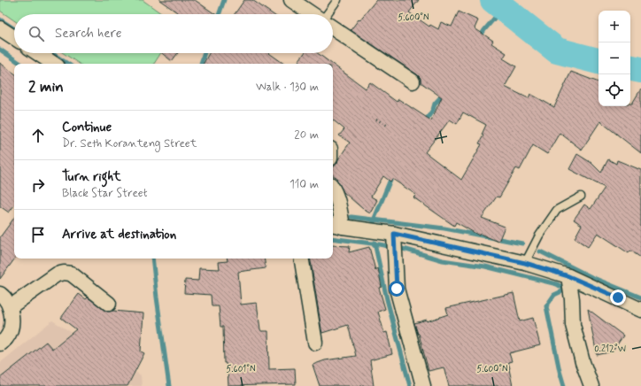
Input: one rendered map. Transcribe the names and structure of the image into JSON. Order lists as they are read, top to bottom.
{
  "page": {
    "map_buttons": ["+", "−"],
    "search": "Search here",
    "heading": ["2 min", "Walk · 130 m"],
    "list": [
      ["Continue", "Dr. Seth Koranteng Street", "20 m"],
      ["Turn right", "Black Star Street", "110 m"],
      "Arrive at destination"
    ]
  },
  "coordinates": ["5.600°N", "0.212°W", "5.601°N"]
}
